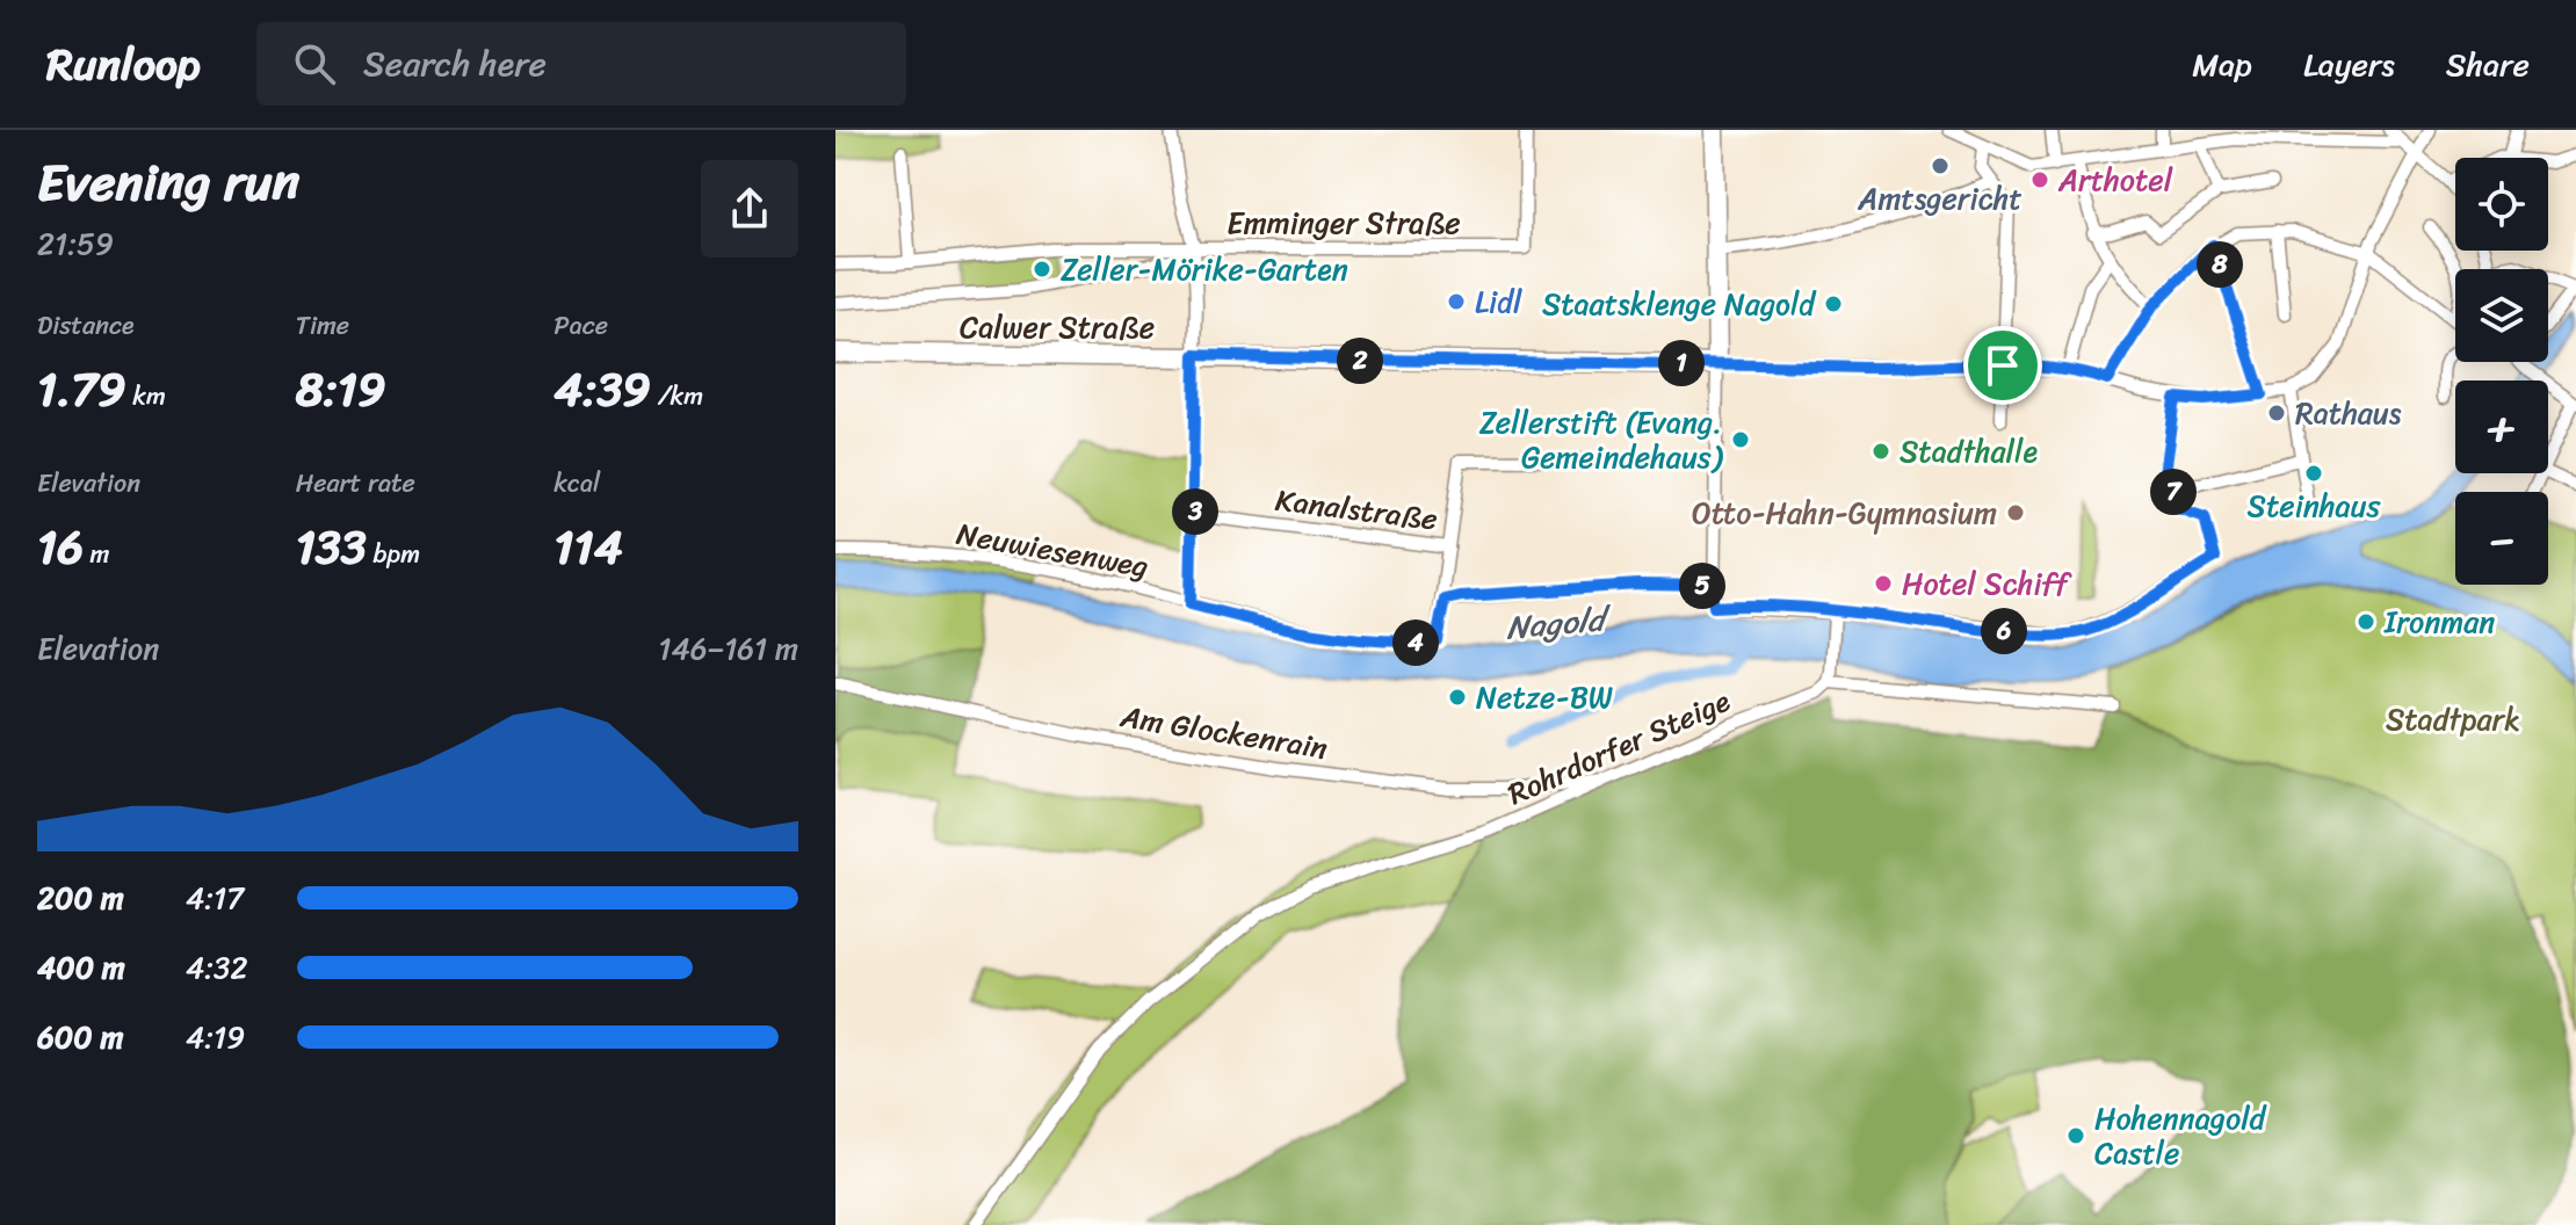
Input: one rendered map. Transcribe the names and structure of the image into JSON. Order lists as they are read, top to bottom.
{
  "streets": {
    "main road": ["Calwer Straße"],
    "street": [
      "Emminger Straße",
      "Kanalstraße",
      "Neuwiesenweg",
      "Am Glockenrain",
      "Rohrdorfer Steige"
    ]
  },
  "crossings": [
    ["Kanalstraße", "Neuwiesenweg"],
    ["Am Glockenrain", "Rohrdorfer Steige"]
  ],
  "water": ["Nagold"],
  "parks": ["Stadtpark"],
  "places": [
    "Amtsgericht",
    "Arthotel",
    "Zeller-Mörike-Garten",
    "Lidl",
    "Staatsklenge Nagold",
    "Rathaus",
    "Zellerstift (Evang. Gemeindehaus)",
    "Stadthalle",
    "Steinhaus",
    "Otto-Hahn-Gymnasium",
    "Hotel Schiff",
    "Ironman",
    "Netze-BW",
    "Hohennagold Castle"
  ],
  "page": {
    "header": "Runloop",
    "search": "Search here",
    "nav": ["Map", "Layers", "Share"],
    "heading": ["Evening run", "21:59"],
    "map_buttons": ["+", "−"],
    "pins": [
      "8",
      "2",
      "1",
      "7",
      "3",
      "5",
      "6",
      "4"
    ],
    "stats": [
      ["Distance", "1.79 km"],
      ["Time", "8:19"],
      ["Pace", "4:39 /km"],
      ["Elevation", "16 m"],
      ["Heart rate", "133 bpm"],
      ["kcal", "114"]
    ],
    "chart": ["Elevation", "146–161 m"],
    "list": [
      {
        "name": "200 m",
        "note": "4:17"
      },
      {
        "name": "400 m",
        "note": "4:32"
      },
      {
        "name": "600 m",
        "note": "4:19"
      }
    ]
  }
}
